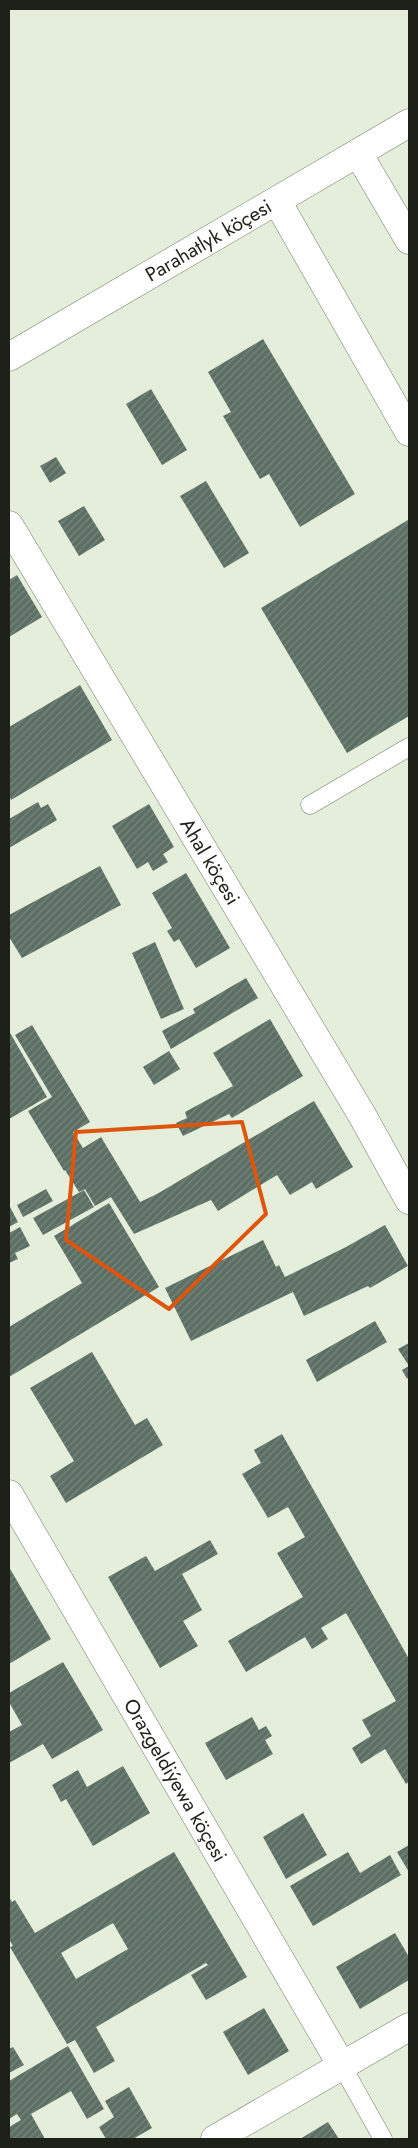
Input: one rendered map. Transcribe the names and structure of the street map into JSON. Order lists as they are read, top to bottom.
{
  "streets": {
    "street": ["Parahatlyk köçesi", "Ahal köçesi", "Orazgeldiýewa köçesi"]
  }
}
